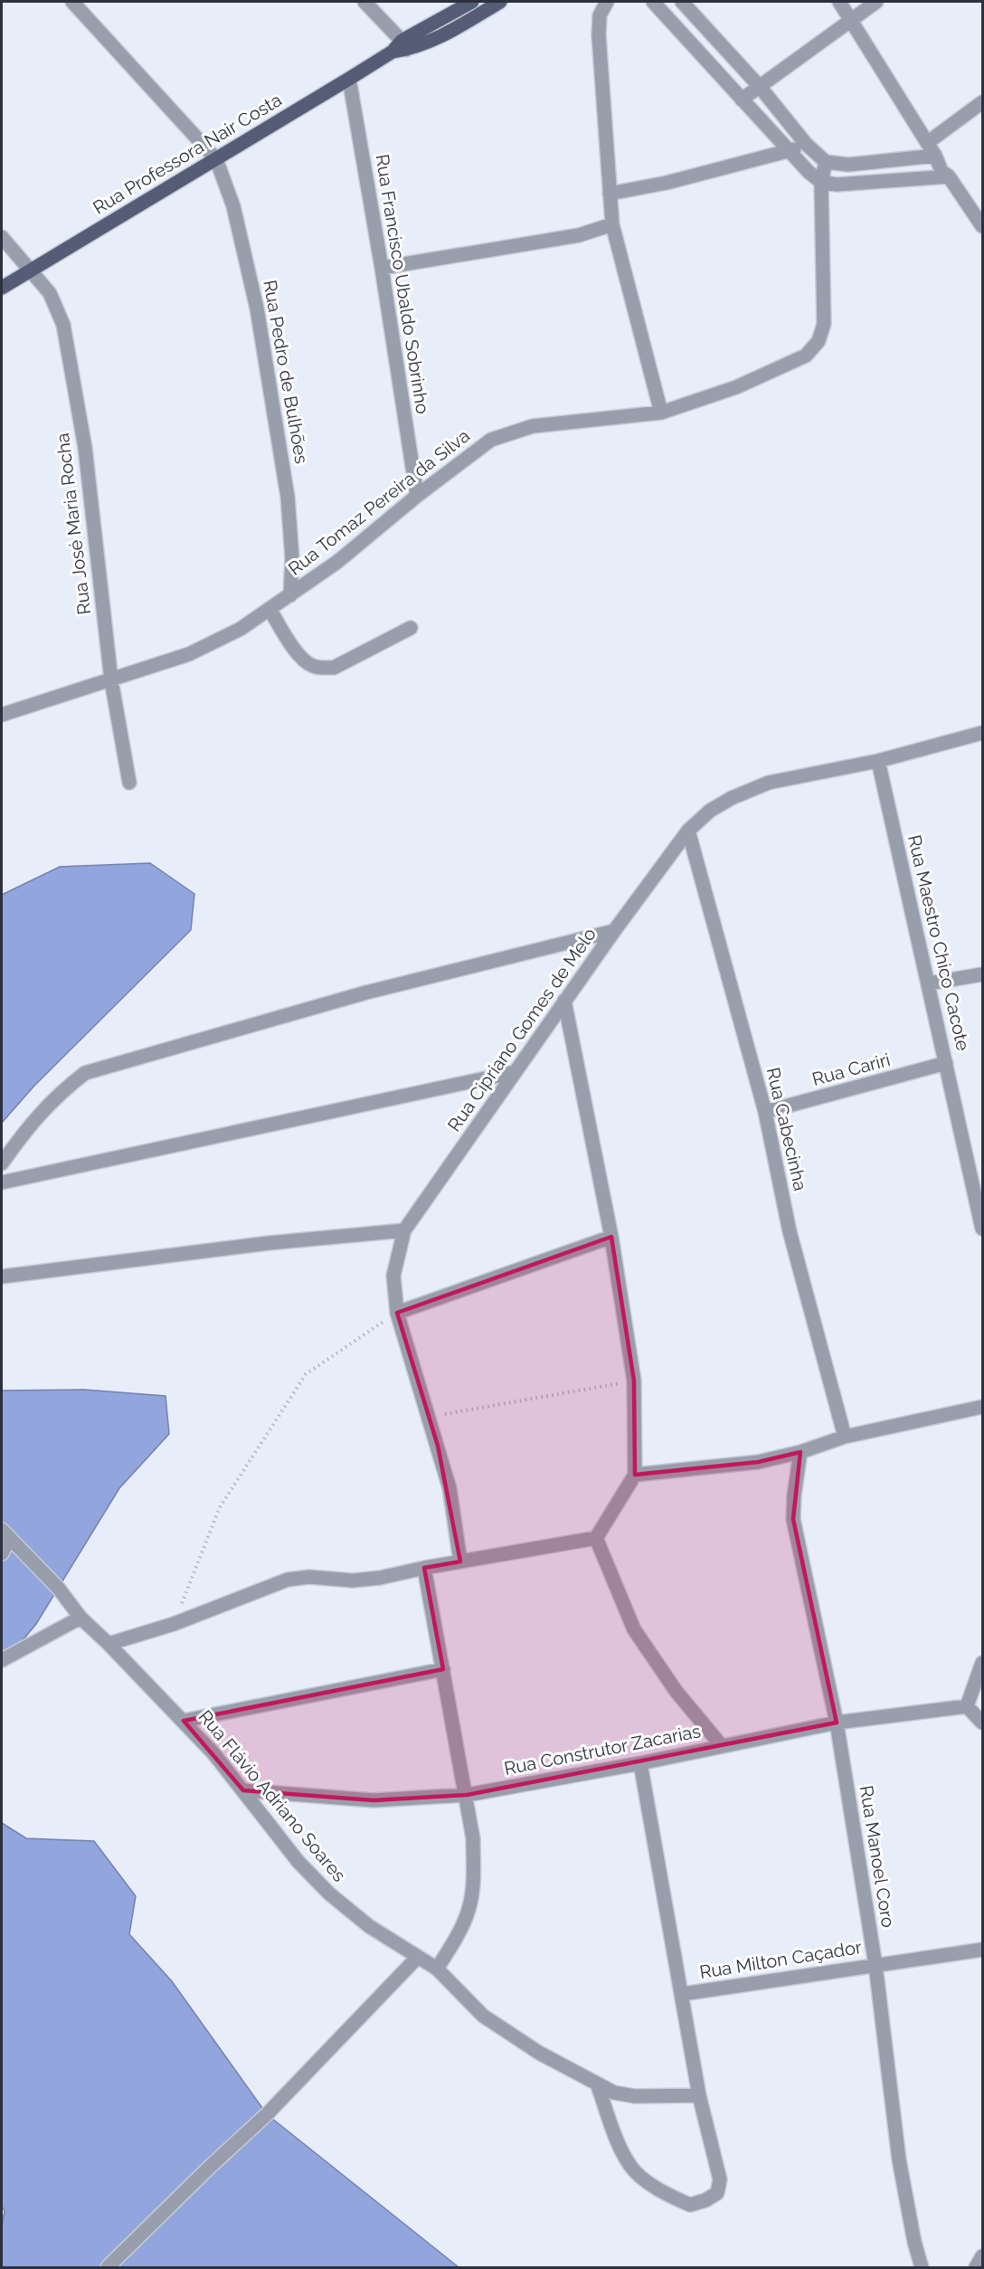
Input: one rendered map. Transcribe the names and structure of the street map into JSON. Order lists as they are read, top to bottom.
{
  "streets": {
    "main road": ["Rua Professora Nair Costa"],
    "street": [
      "Rua Francisco Ubaldo Sobrinho",
      "Rua Pedro de Bulhões",
      "Rua Tomaz Pereira da Silva",
      "Rua José Maria Rocha",
      "Rua Maestro Chico Cacote",
      "Rua Cipriano Gomes de Melo",
      "Rua Cariri",
      "Rua Cabecinha",
      "Rua Construtor Zacarias",
      "Rua Flávio Adriano Soares",
      "Rua Manoel Coro",
      "Rua Milton Caçador"
    ]
  },
  "crossings": [
    ["Rua Professora Nair Costa", "Rua Francisco Ubaldo Sobrinho"],
    ["Rua Professora Nair Costa", "Rua Pedro de Bulhões"],
    ["Rua Professora Nair Costa", "Rua José Maria Rocha"],
    ["Rua Francisco Ubaldo Sobrinho", "Rua Tomaz Pereira da Silva"],
    ["Rua Pedro de Bulhões", "Rua Tomaz Pereira da Silva"],
    ["Rua Tomaz Pereira da Silva", "Rua José Maria Rocha"],
    ["Rua Maestro Chico Cacote", "Rua Cipriano Gomes de Melo"],
    ["Rua Maestro Chico Cacote", "Rua Cariri"],
    ["Rua Cipriano Gomes de Melo", "Rua Cabecinha"],
    ["Rua Cariri", "Rua Cabecinha"],
    ["Rua Construtor Zacarias", "Rua Flávio Adriano Soares"],
    ["Rua Construtor Zacarias", "Rua Manoel Coro"],
    ["Rua Manoel Coro", "Rua Milton Caçador"]
  ]
}
